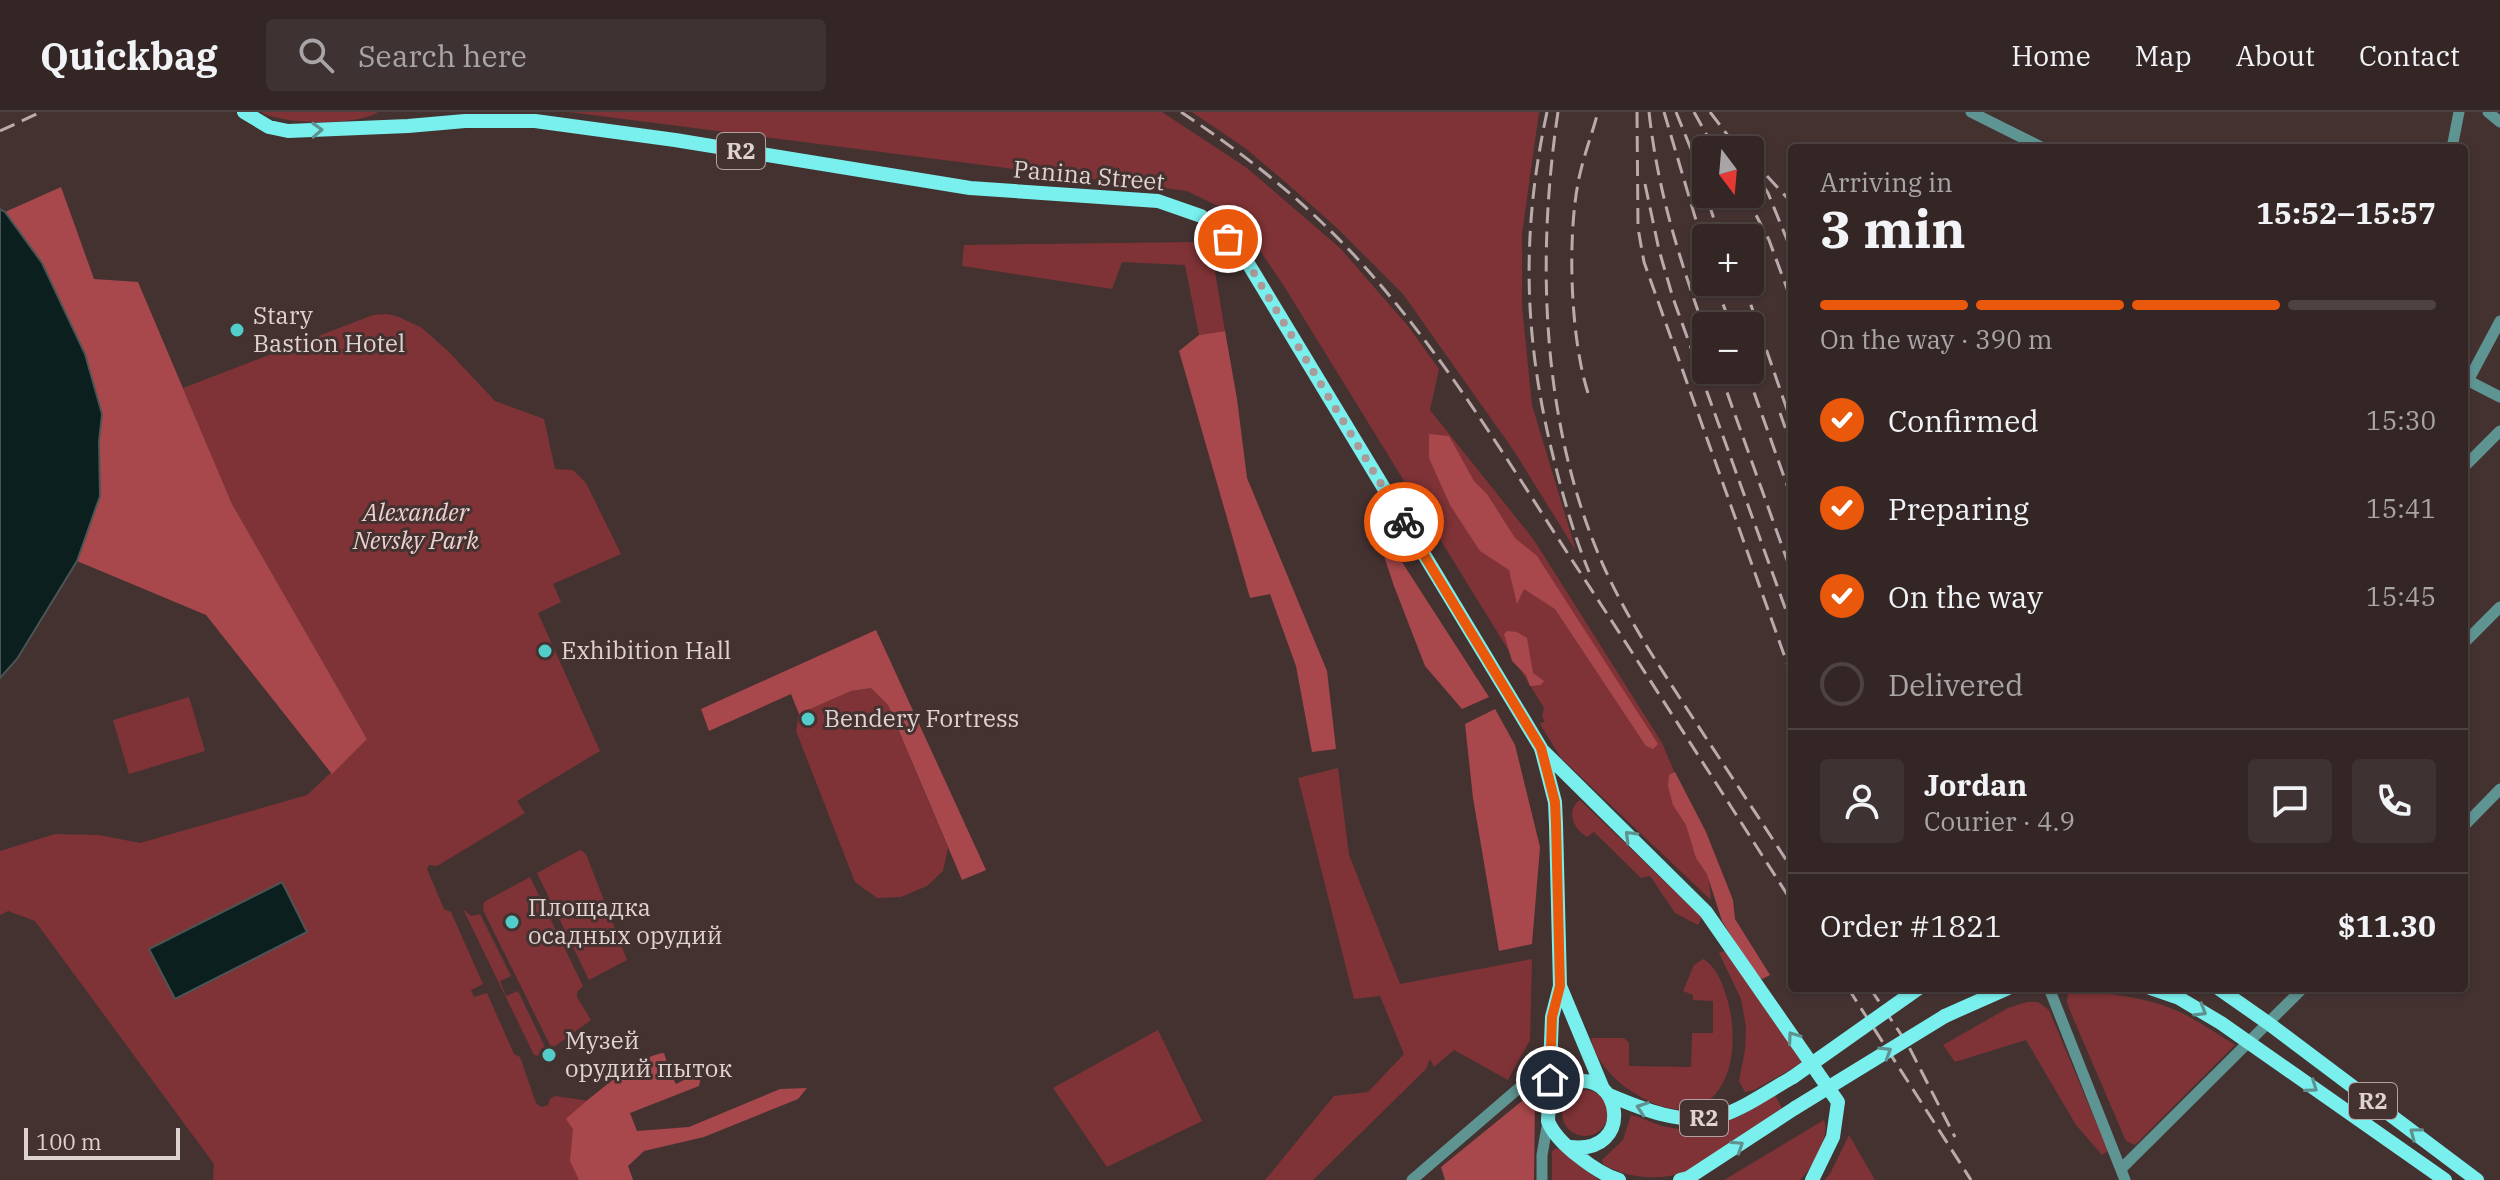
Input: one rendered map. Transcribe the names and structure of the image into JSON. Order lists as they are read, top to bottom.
{
  "streets": {
    "main road": ["R2", "Panina Street"]
  },
  "crossings": [
    ["R2", "Panina Street"]
  ],
  "parks": ["Alexander Nevsky Park"],
  "places": [
    "Stary Bastion Hotel",
    "Exhibition Hall",
    "Bendery Fortress",
    "Площадка осадных орудий",
    "Музей орудий пыток"
  ],
  "scale_bar": "100 m",
  "north": "bottom",
  "page": {
    "header": "Quickbag",
    "search": "Search here",
    "nav": [
      "Home",
      "Map",
      "About",
      "Contact"
    ],
    "map_buttons": ["+", "−"],
    "heading": ["3 min", "Arriving in", "15:52–15:57"],
    "panel": [
      "Jordan",
      "Courier · 4.9",
      "Order #1821",
      "$11.30"
    ],
    "bar": "On the way · 390 m",
    "list": [
      ["Confirmed", "15:30"],
      ["Preparing", "15:41"],
      ["On the way", "15:45"],
      "Delivered"
    ],
    "scale": "100 m"
  }
}
